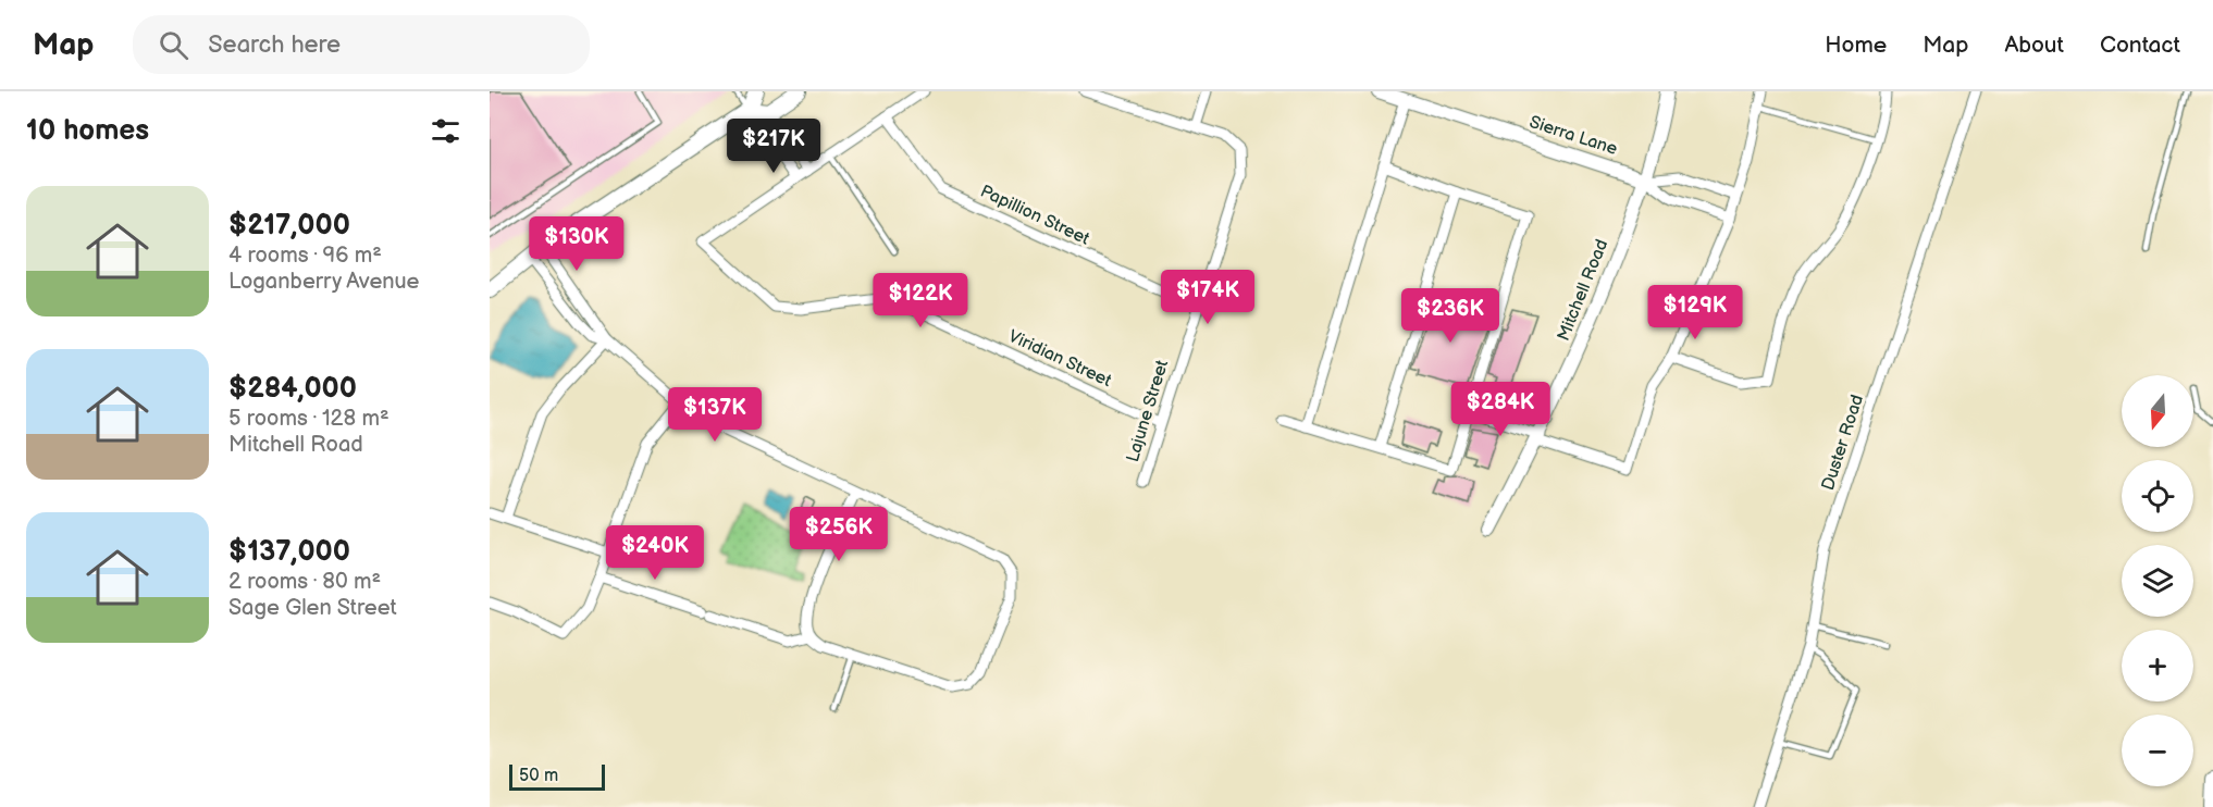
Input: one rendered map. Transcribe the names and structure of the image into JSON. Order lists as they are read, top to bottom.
{
  "streets": {
    "street": [
      "Sierra Lane",
      "Papillion Street",
      "Mitchell Road",
      "Viridian Street",
      "Lajune Street",
      "Duster Road"
    ]
  },
  "crossings": [
    ["Sierra Lane", "Mitchell Road"],
    ["Papillion Street", "Lajune Street"],
    ["Viridian Street", "Lajune Street"]
  ],
  "scale_bar": "50 m",
  "north": "bottom",
  "page": {
    "header": "Map",
    "search": "Search here",
    "nav": [
      "Home",
      "Map",
      "About",
      "Contact"
    ],
    "heading": "10 homes",
    "price": [
      "$217K",
      "$130K",
      "$174K",
      "$122K",
      "$129K",
      "$236K",
      "$284K",
      "$137K",
      "$256K",
      "$240K"
    ],
    "list": [
      {
        "name": "$217,000",
        "note": "4 rooms · 96 m² · Loganberry Avenue"
      },
      {
        "name": "$284,000",
        "note": "5 rooms · 128 m² · Mitchell Road"
      },
      {
        "name": "$137,000",
        "note": "2 rooms · 80 m² · Sage Glen Street"
      }
    ],
    "map_buttons": ["+", "−"],
    "scale": "50 m"
  }
}
